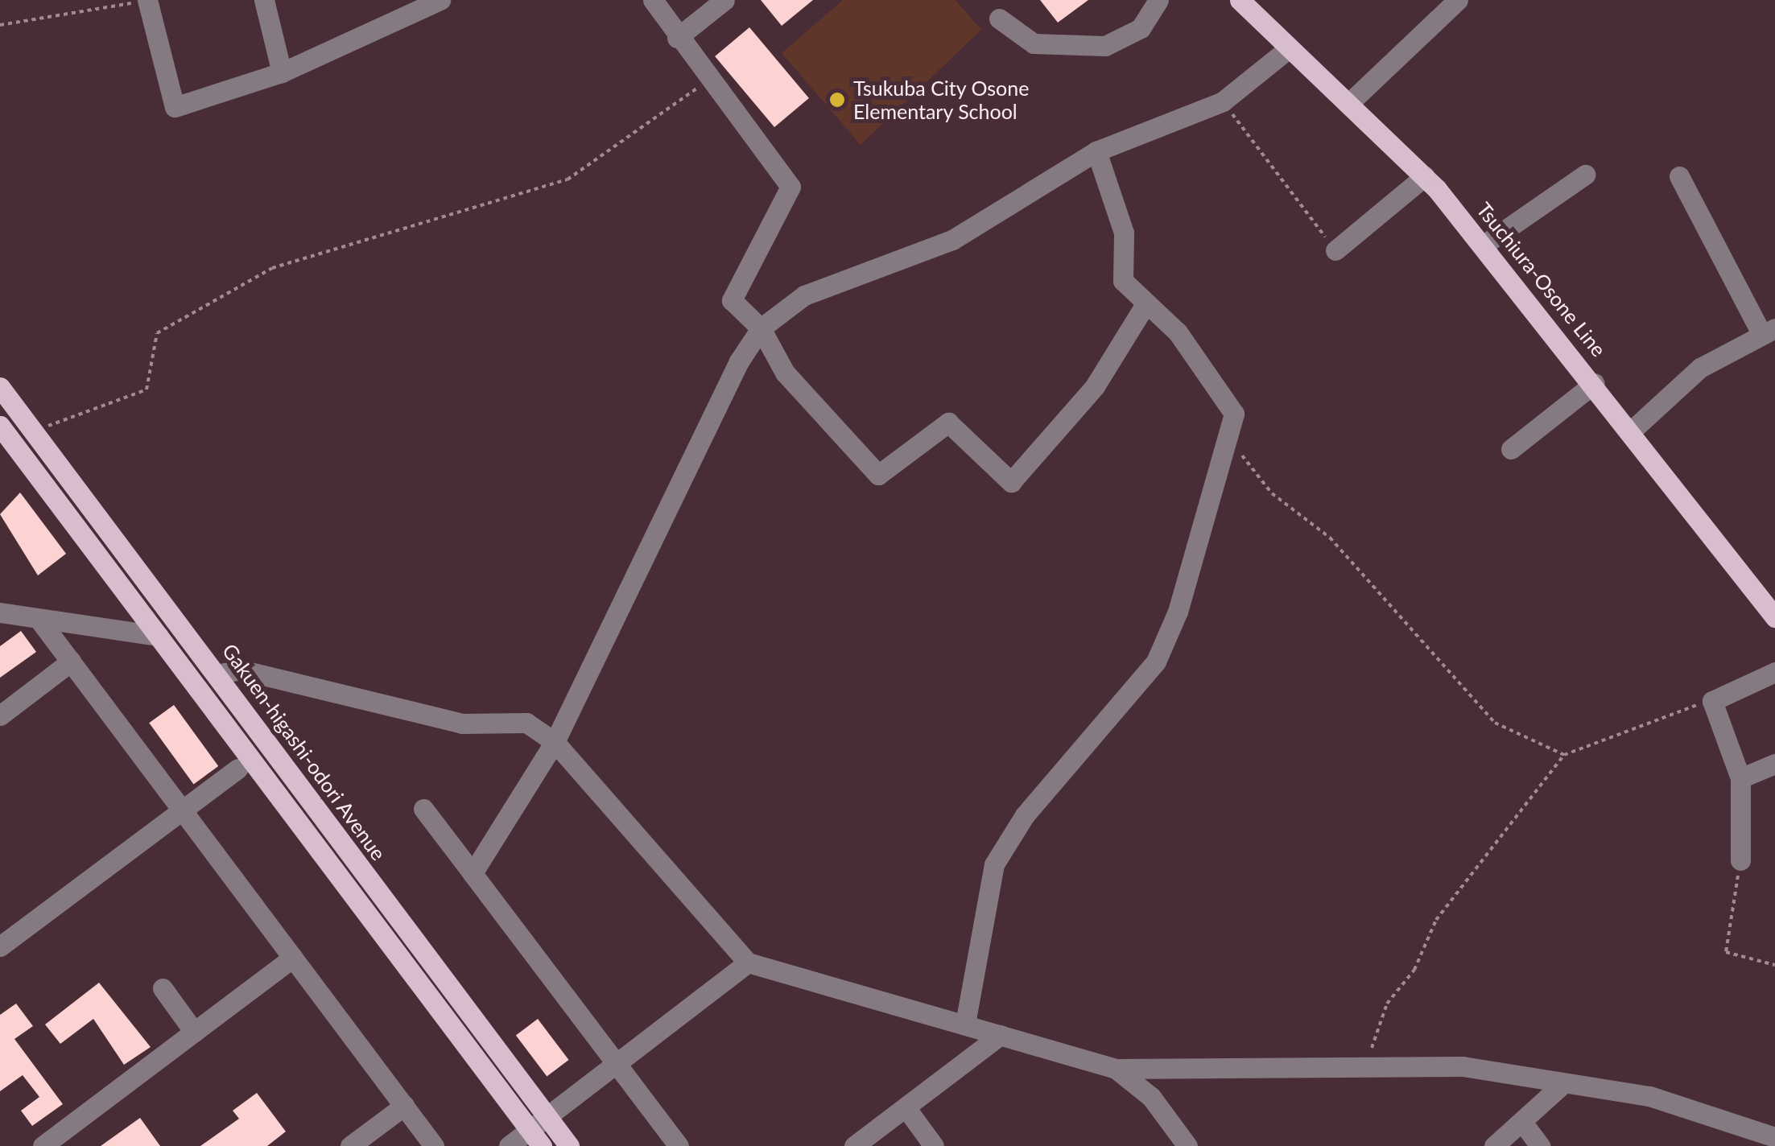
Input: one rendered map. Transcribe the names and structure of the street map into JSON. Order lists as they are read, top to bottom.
{
  "streets": {
    "main road": ["Tsuchiura-Osone Line", "Gakuen-higashi-odori Avenue"]
  },
  "places": ["Tsukuba City Osone Elementary School"]
}
